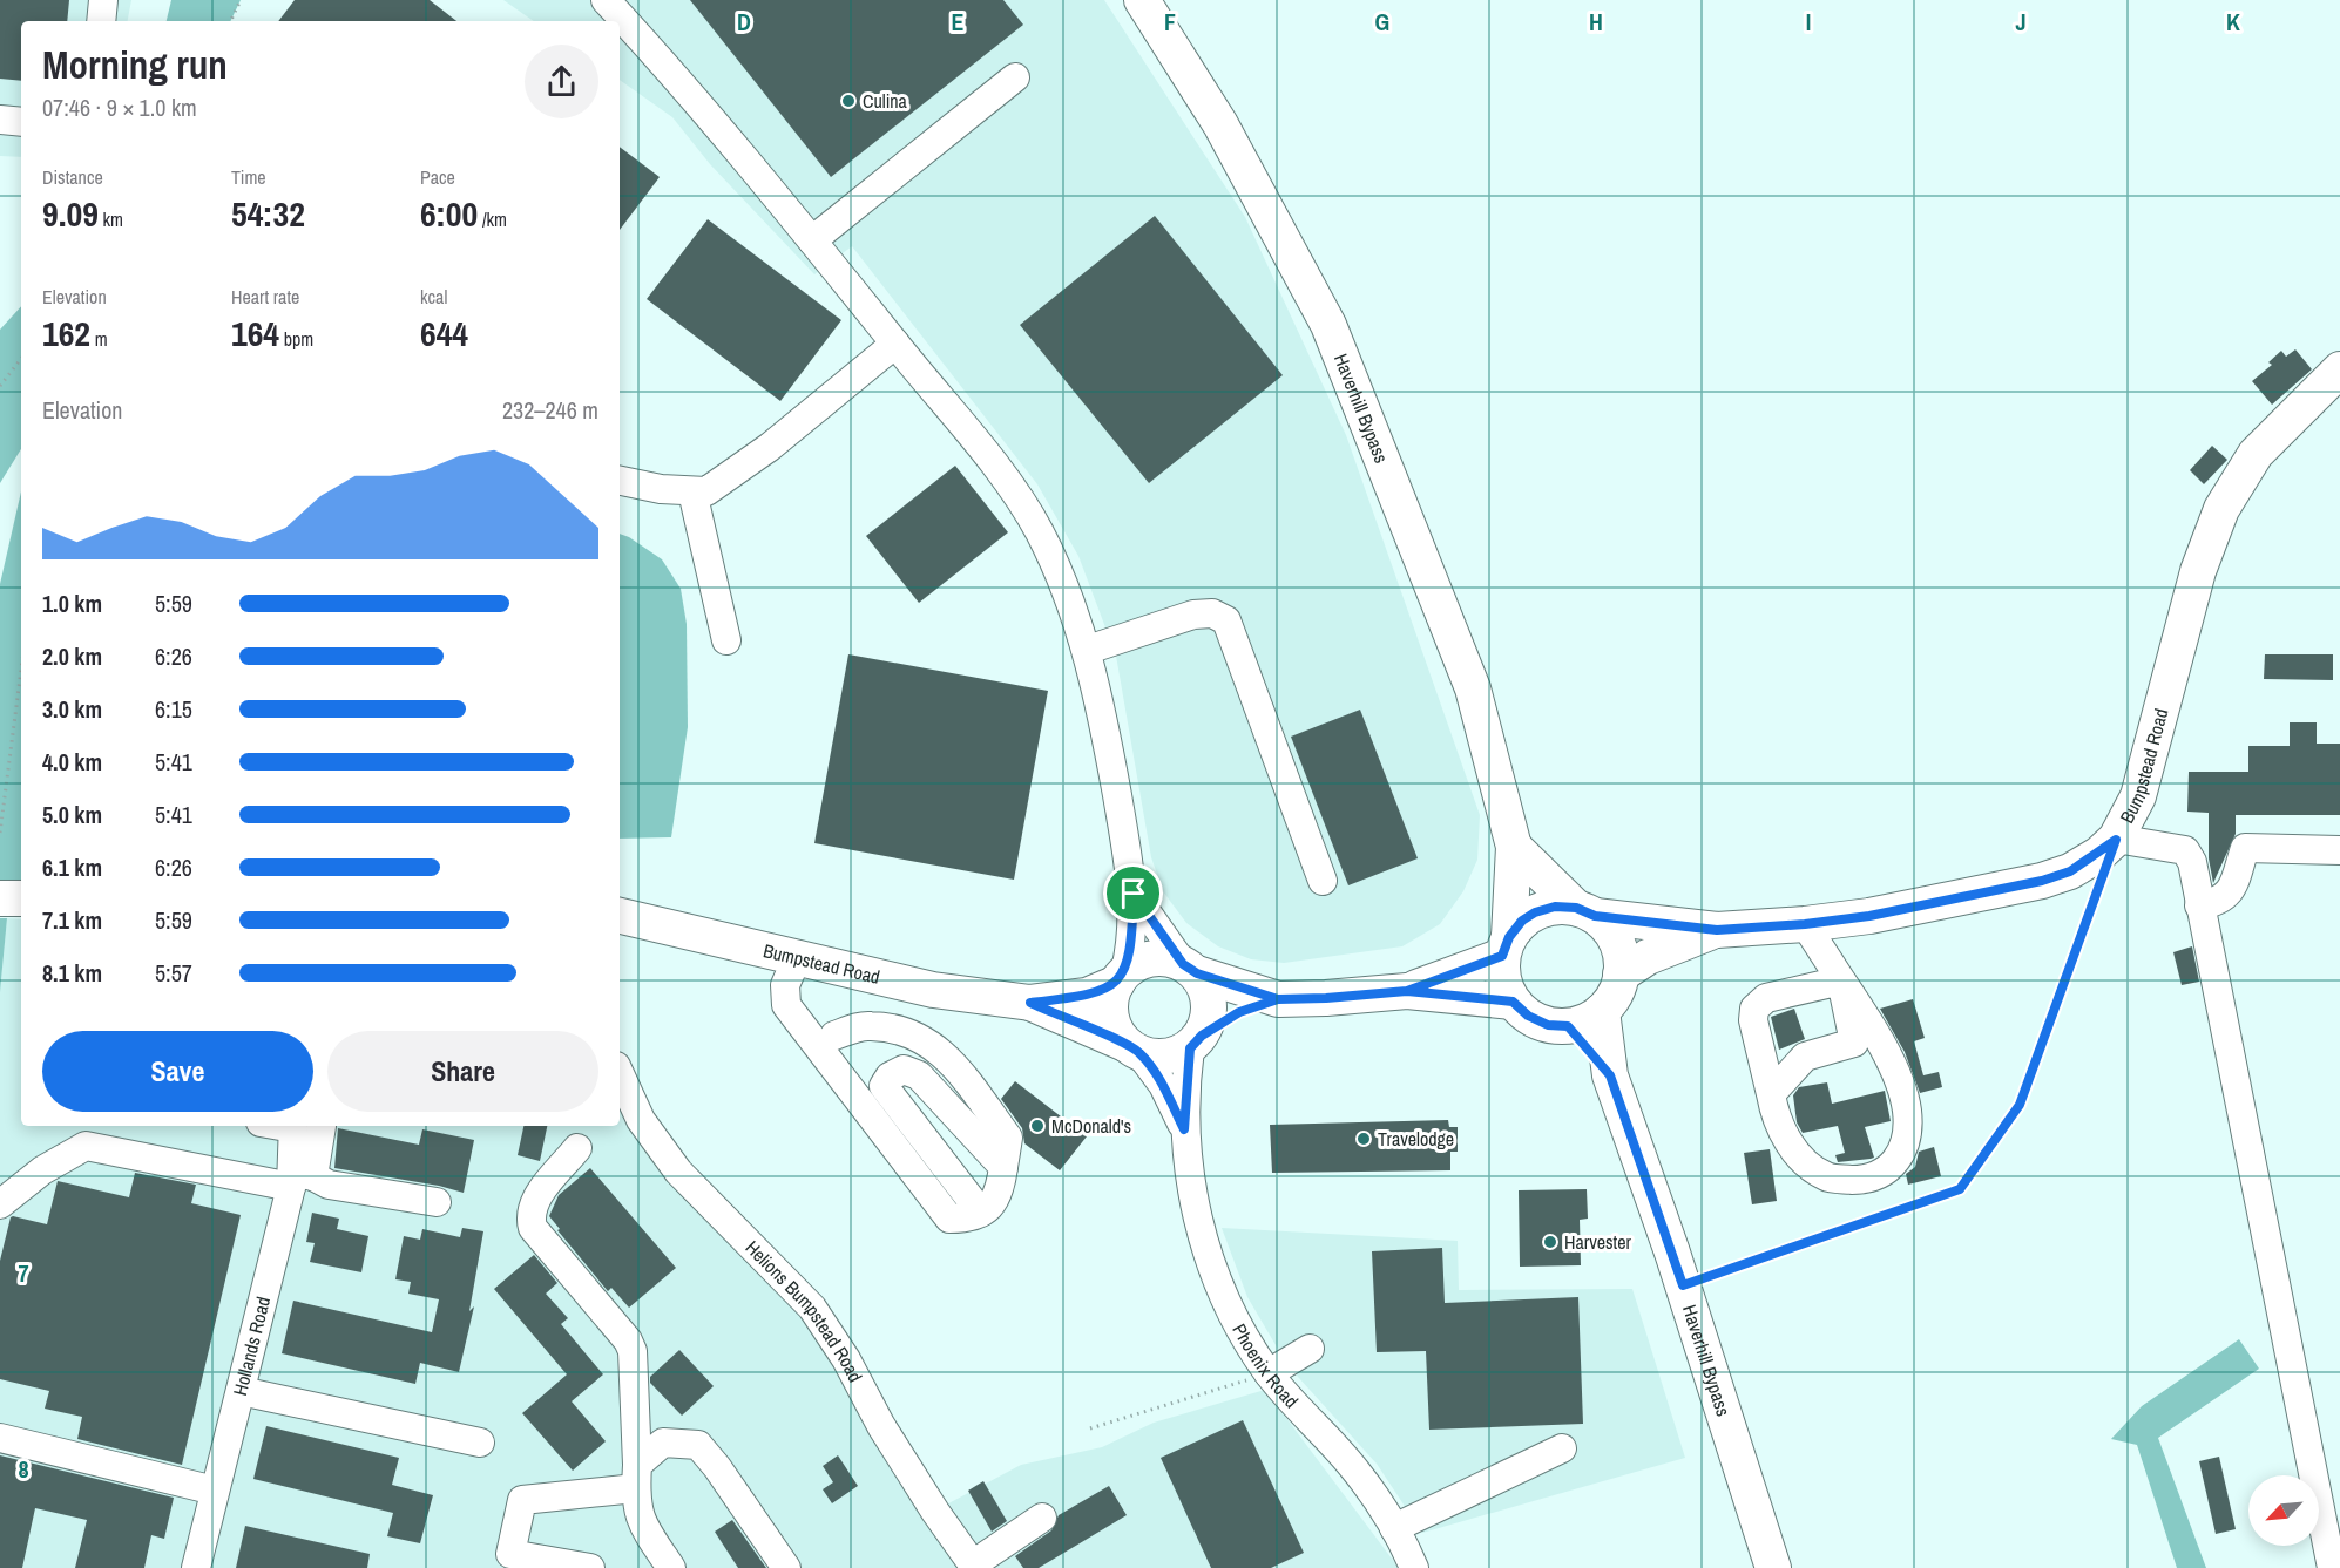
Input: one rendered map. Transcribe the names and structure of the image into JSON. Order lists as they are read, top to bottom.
{
  "streets": {
    "main road": ["Haverhill Bypass", "Bumpstead Road"],
    "street": ["Helions Bumpstead Road", "Hollands Road", "Phoenix Road"]
  },
  "crossings": [
    ["Haverhill Bypass", "Bumpstead Road"],
    ["Bumpstead Road", "Phoenix Road"]
  ],
  "places": [
    "Culina",
    "McDonald's",
    "Travelodge",
    "Harvester"
  ],
  "north": "bottom left",
  "page": {
    "heading": ["Morning run", "07:46 · 9 × 1.0 km"],
    "stats": [
      ["Distance", "9.09 km"],
      ["Time", "54:32"],
      ["Pace", "6:00 /km"],
      ["Elevation", "162 m"],
      ["Heart rate", "164 bpm"],
      ["kcal", "644"]
    ],
    "chart": ["Elevation", "232–246 m"],
    "list": [
      {
        "name": "1.0 km",
        "note": "5:59"
      },
      {
        "name": "2.0 km",
        "note": "6:26"
      },
      {
        "name": "3.0 km",
        "note": "6:15"
      },
      {
        "name": "4.0 km",
        "note": "5:41"
      },
      {
        "name": "5.0 km",
        "note": "5:41"
      },
      {
        "name": "6.1 km",
        "note": "6:26"
      },
      {
        "name": "7.1 km",
        "note": "5:59"
      },
      {
        "name": "8.1 km",
        "note": "5:57"
      }
    ],
    "buttons": ["Save", "Share"]
  },
  "grid": {
    "columns": [
      "D",
      "E",
      "F",
      "G",
      "H",
      "I",
      "J",
      "K"
    ],
    "rows": ["7", "8"]
  }
}
